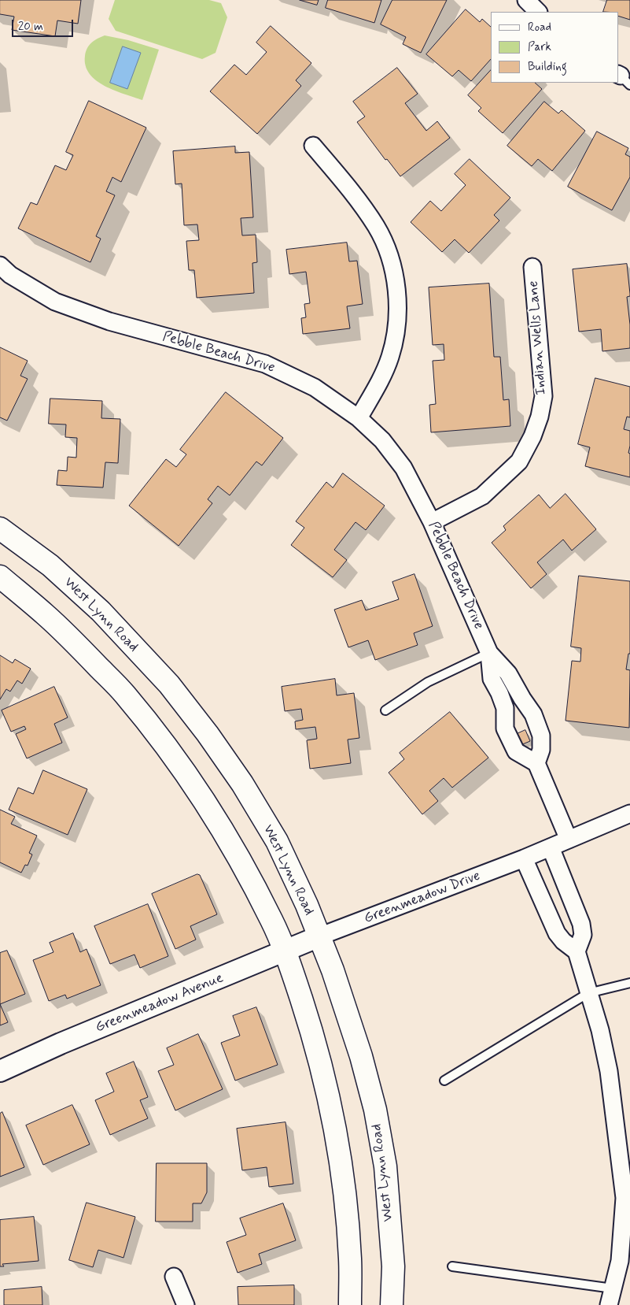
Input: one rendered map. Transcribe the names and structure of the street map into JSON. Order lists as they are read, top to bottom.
{
  "streets": {
    "main road": ["West Lynn Road"],
    "street": [
      "Indian Wells Lane",
      "Pebble Beach Drive",
      "Greenmeadow Drive",
      "Greenmeadow Avenue"
    ]
  },
  "crossings": [
    ["Indian Wells Lane", "Pebble Beach Drive"],
    ["West Lynn Road", "Greenmeadow Drive"],
    ["West Lynn Road", "Greenmeadow Avenue"],
    ["Greenmeadow Drive", "Greenmeadow Avenue"]
  ],
  "legend": ["Road", "Park", "Building"],
  "scale_bar": "20 m"
}
